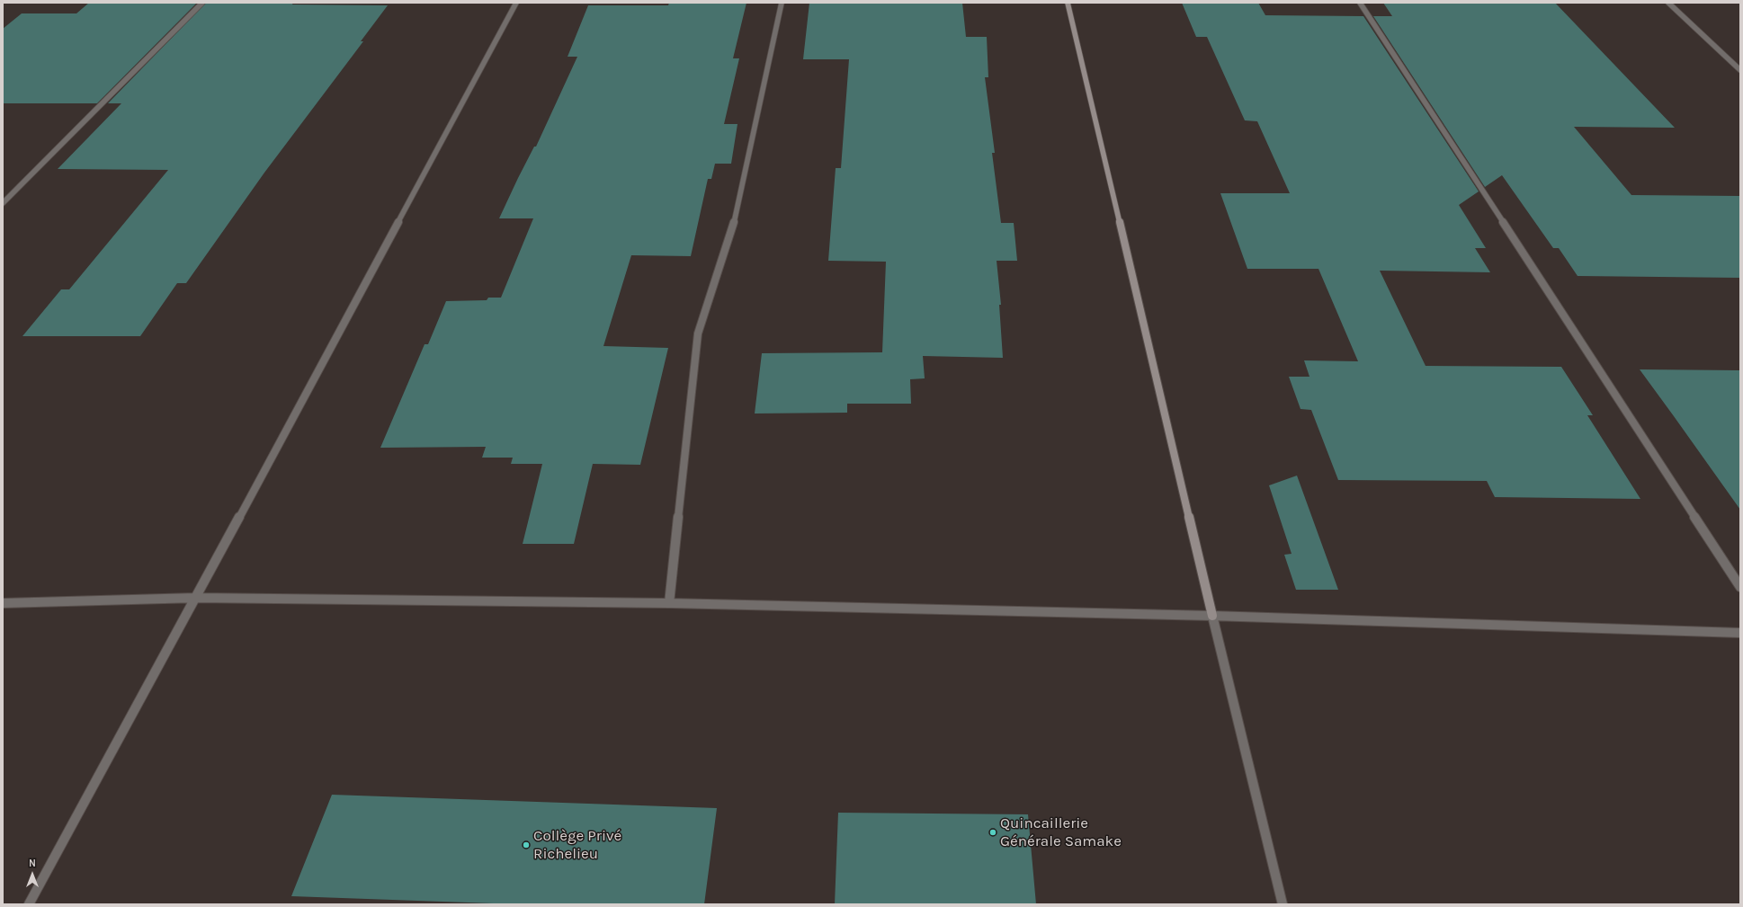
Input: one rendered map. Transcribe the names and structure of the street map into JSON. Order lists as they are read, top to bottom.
{
  "places": ["Quincaillerie Générale Samake", "Collège Privé Richelieu"],
  "north": "top"
}
